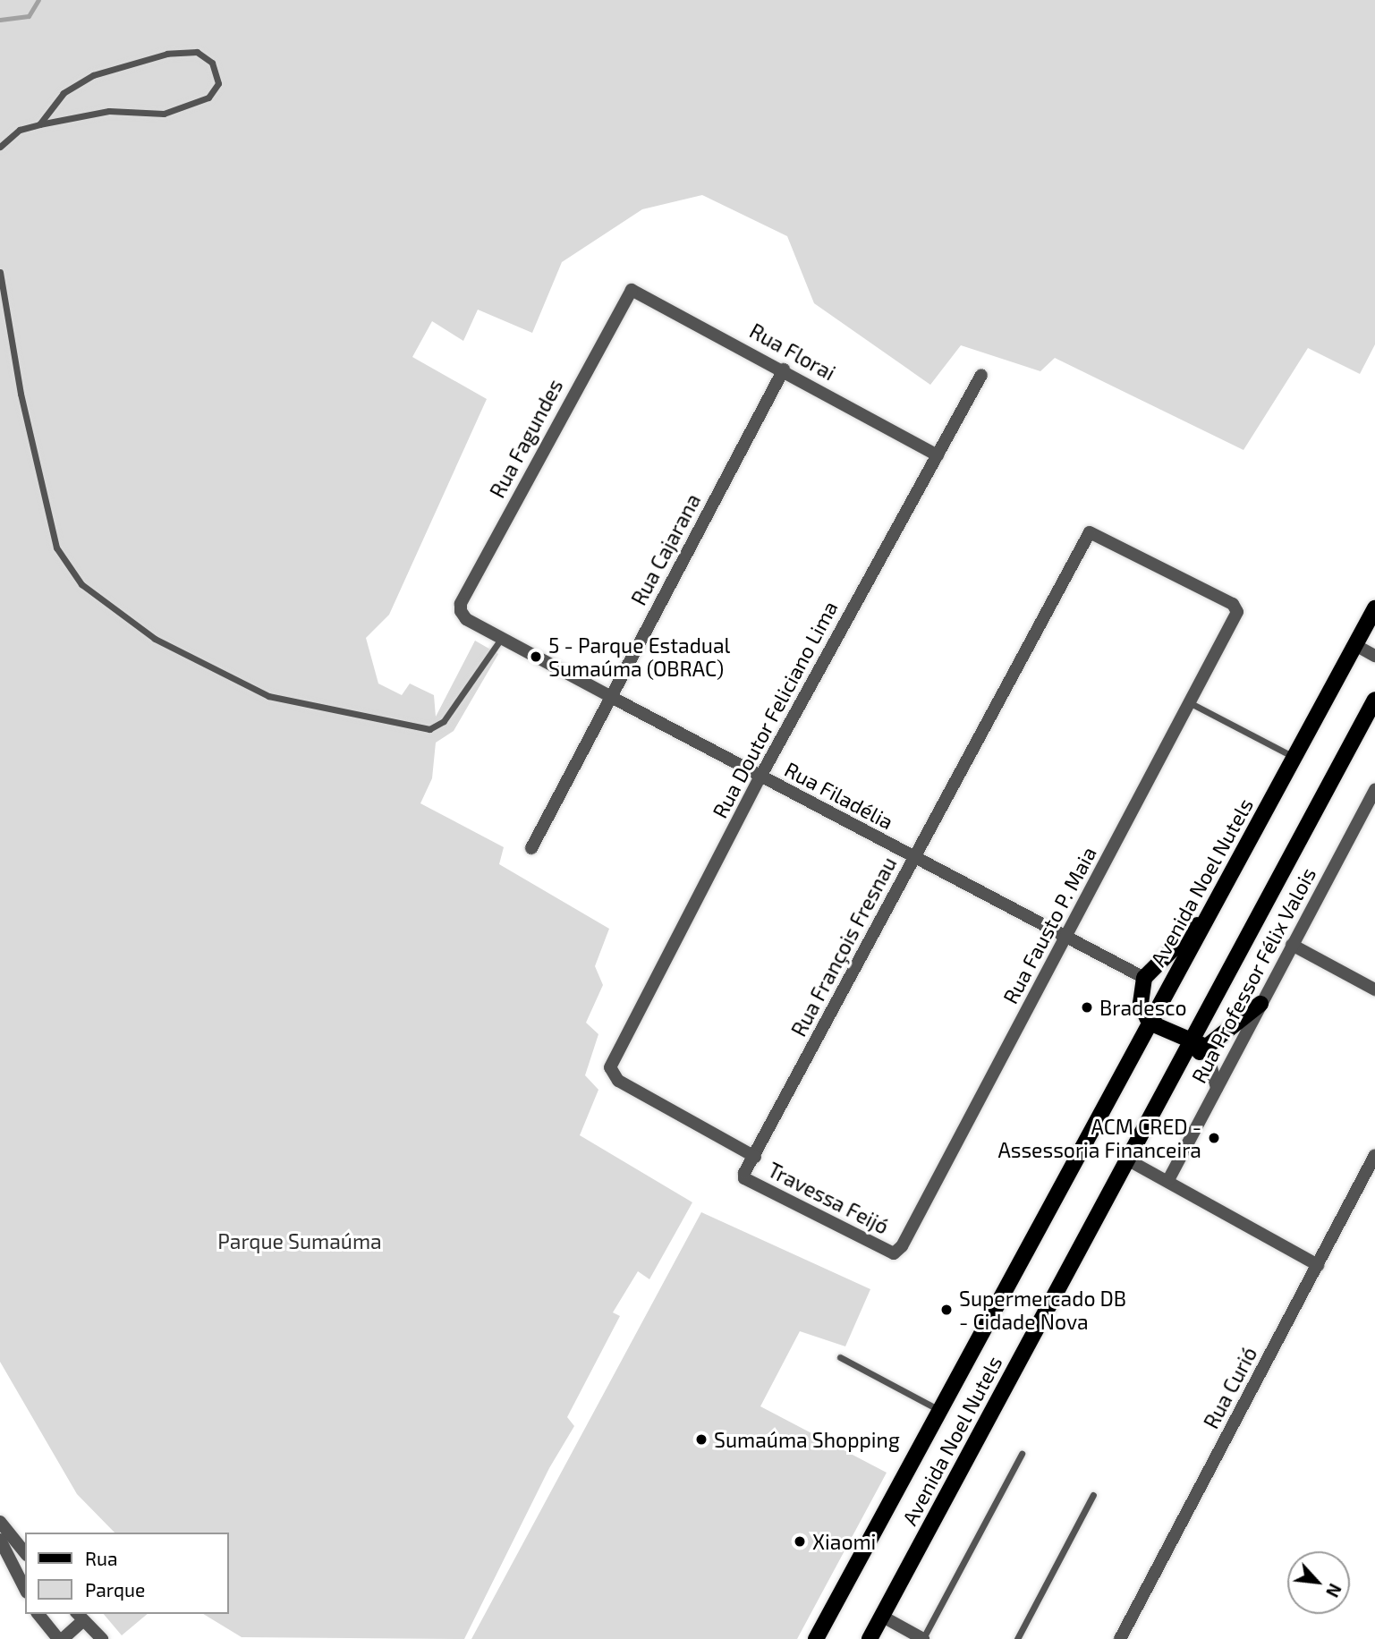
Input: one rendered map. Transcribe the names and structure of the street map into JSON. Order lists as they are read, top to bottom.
{
  "streets": {
    "main road": ["Avenida Noel Nutels"],
    "street": [
      "Rua Florai",
      "Rua Fagundes",
      "Rua Cajarana",
      "Rua Doutor Feliciano Lima",
      "Rua Filadélia",
      "Rua Fausto P. Maia",
      "Rua François Fresnau",
      "Rua Professor Félix Valois",
      "Travessa Feijó",
      "Rua Curió"
    ]
  },
  "crossings": [
    ["Rua Florai", "Rua Fagundes"],
    ["Rua Florai", "Rua Cajarana"],
    ["Rua Florai", "Rua Doutor Feliciano Lima"],
    ["Rua Fagundes", "Rua Filadélia"],
    ["Rua Cajarana", "Rua Filadélia"],
    ["Rua Doutor Feliciano Lima", "Rua Filadélia"],
    ["Rua Doutor Feliciano Lima", "Rua François Fresnau"],
    ["Rua Filadélia", "Rua Fausto P. Maia"],
    ["Rua Filadélia", "Rua François Fresnau"],
    ["Rua Fausto P. Maia", "Rua François Fresnau"],
    ["Rua Fausto P. Maia", "Travessa Feijó"],
    ["Rua François Fresnau", "Travessa Feijó"]
  ],
  "parks": ["Parque Sumaúma"],
  "places": [
    "5 - Parque Estadual Sumaúma (OBRAC)",
    "Bradesco",
    "ACM CRED - Assessoria Financeira",
    "Supermercado DB - Cidade Nova",
    "Sumaúma Shopping",
    "Xiaomi"
  ],
  "legend": ["Rua", "Parque"],
  "north": "bottom right"
}
